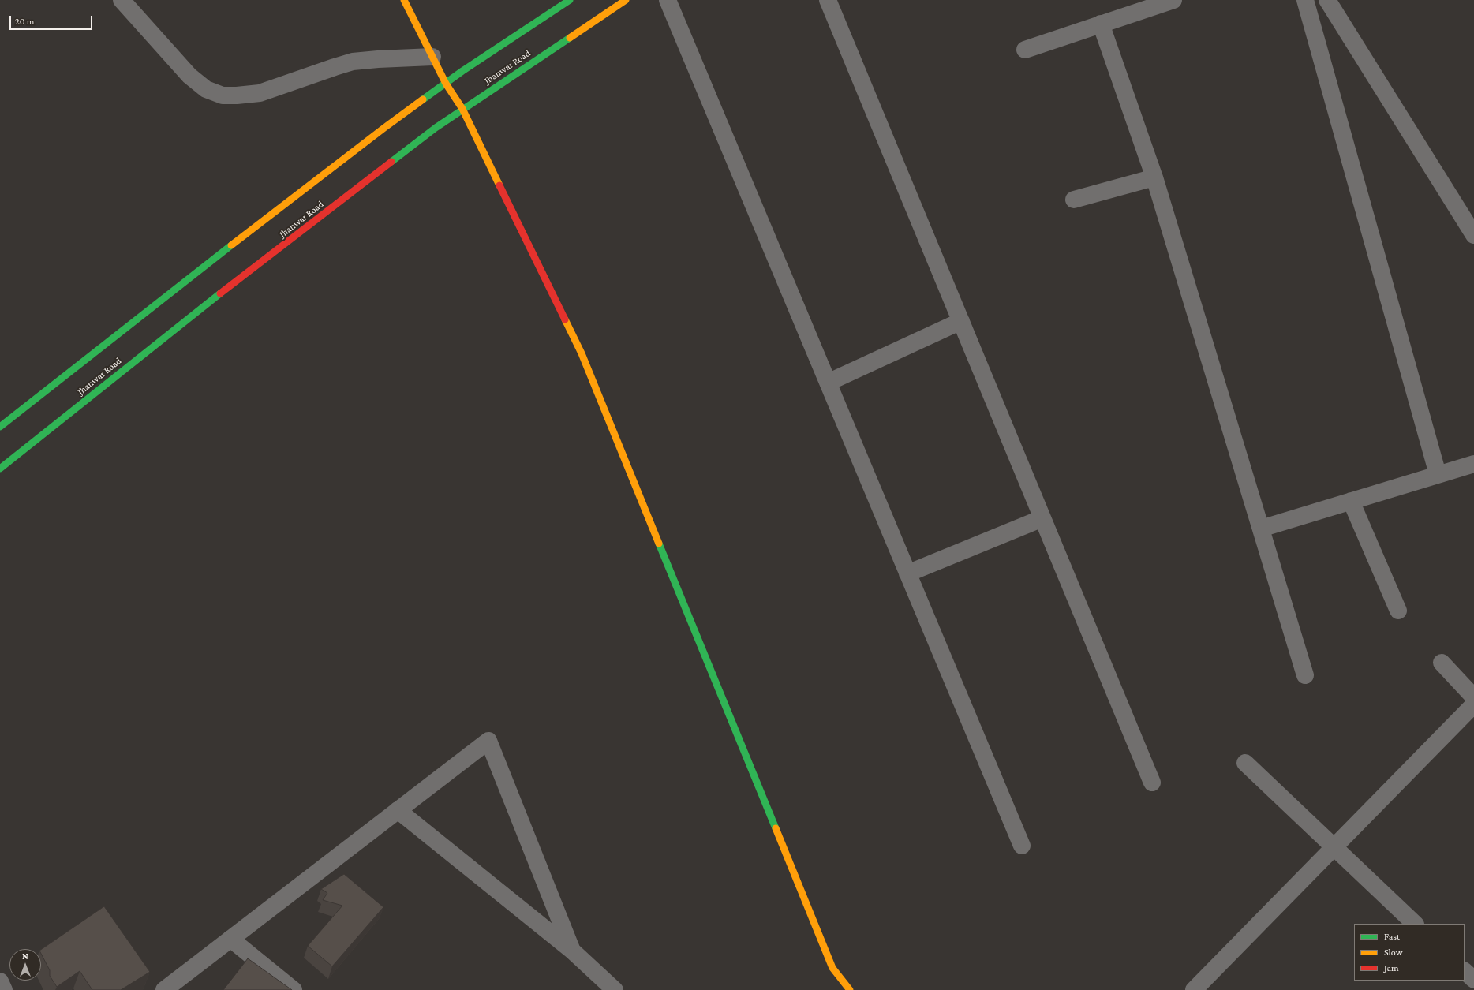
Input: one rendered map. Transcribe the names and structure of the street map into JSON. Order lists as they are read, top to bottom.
{
  "streets": {
    "street": ["Jhanwar Road"]
  },
  "legend": ["Fast", "Slow", "Jam"],
  "scale_bar": "20 m",
  "north": "top"
}
